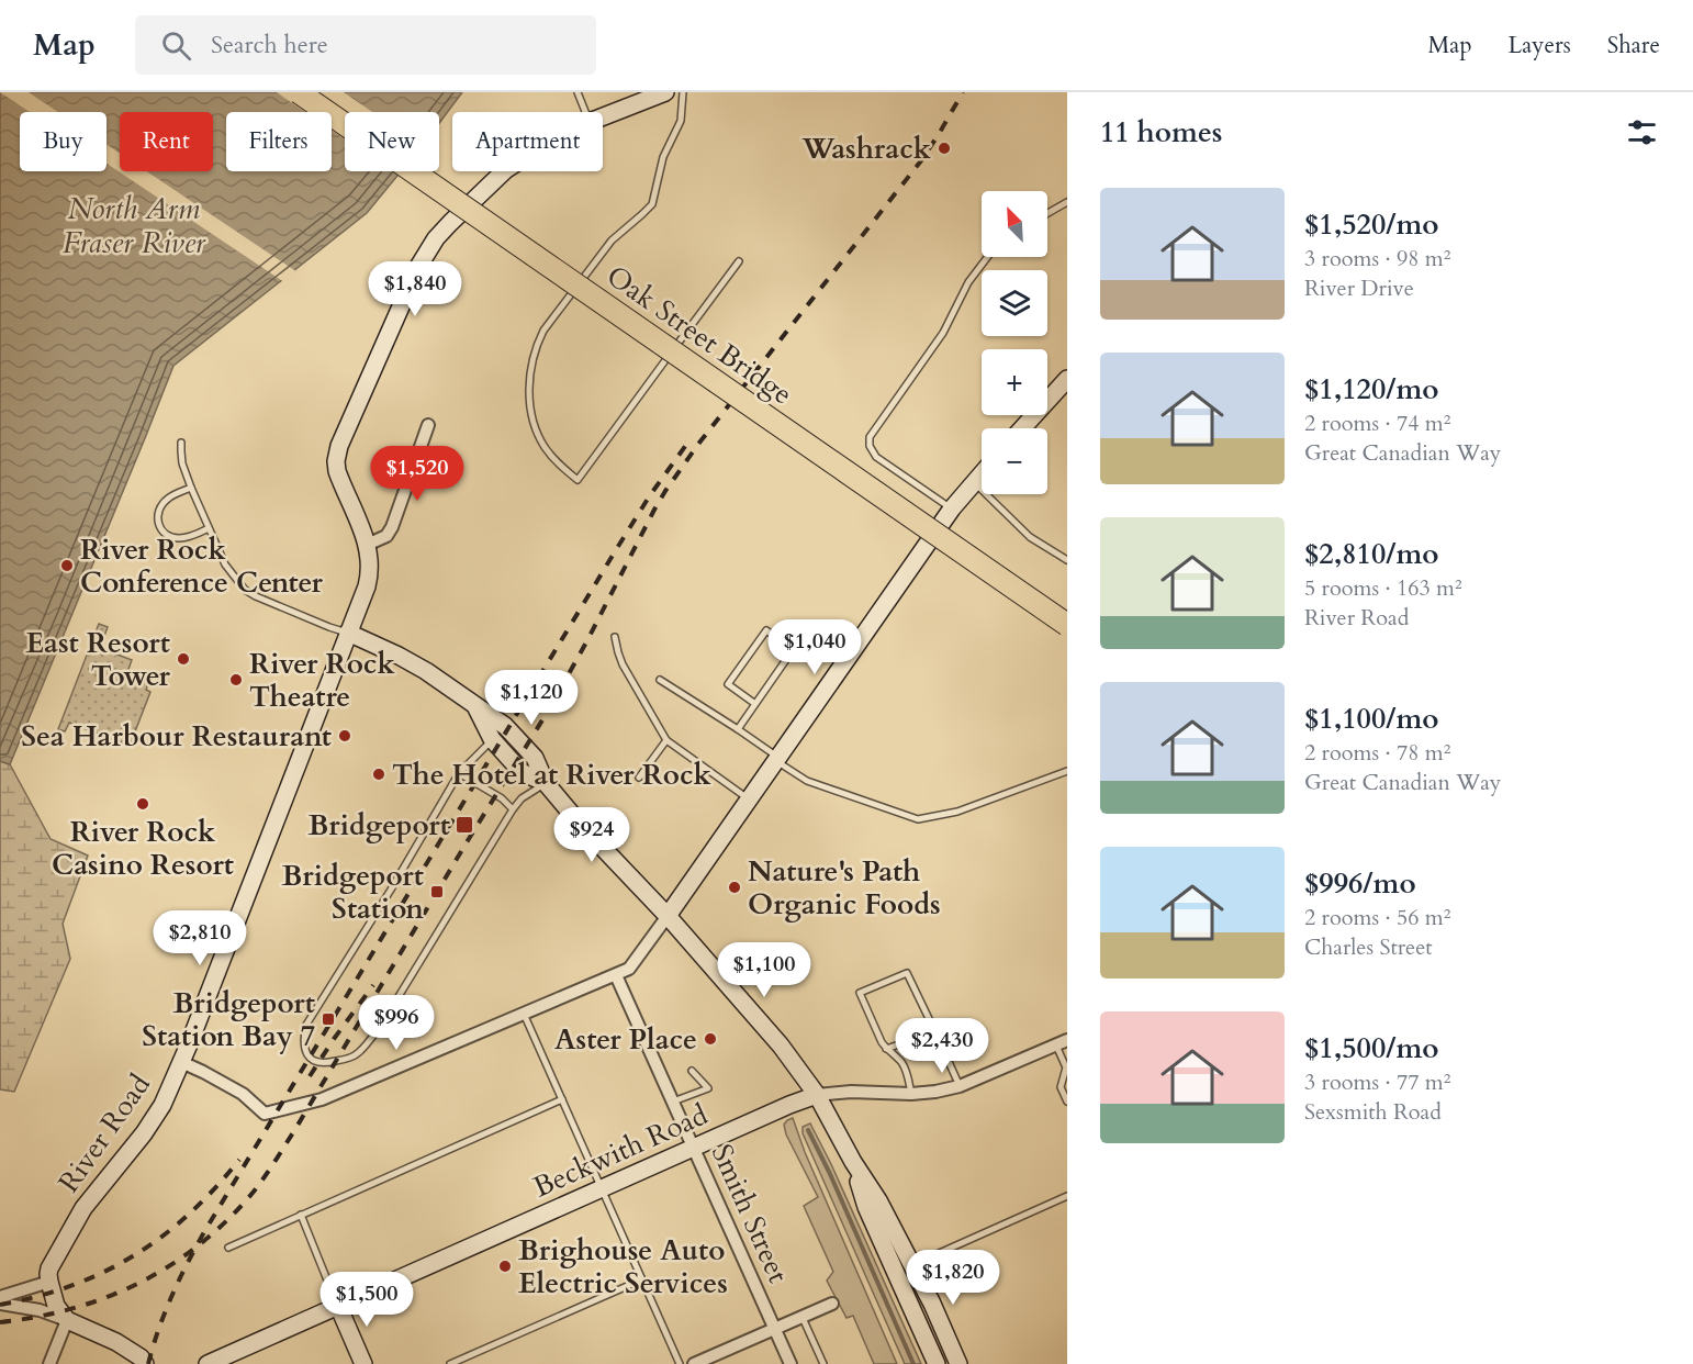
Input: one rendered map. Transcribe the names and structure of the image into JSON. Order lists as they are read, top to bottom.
{
  "streets": {
    "highway": ["Oak Street Bridge"],
    "street": ["River Road", "Beckwith Road", "Smith Street"]
  },
  "crossings": [
    ["Beckwith Road", "Smith Street"]
  ],
  "water": ["North Arm Fraser River"],
  "places": {
    "other": [
      "Washrack",
      "River Rock Conference Center",
      "East Resort Tower",
      "River Rock Theatre",
      "Sea Harbour Restaurant",
      "The Hotel at River Rock",
      "River Rock Casino Resort",
      "Nature's Path Organic Foods",
      "Aster Place",
      "Brighouse Auto Electric Services"
    ],
    "transit": ["Bridgeport", "Bridgeport Station", "Bridgeport Station Bay 7"]
  },
  "north": "top left",
  "page": {
    "header": "Map",
    "search": "Search here",
    "nav": ["Map", "Layers", "Share"],
    "heading": "11 homes",
    "chip": [
      "Buy",
      "Rent",
      "Filters",
      "New",
      "Apartment"
    ],
    "list": [
      {
        "name": "$1,520/mo",
        "note": "3 rooms · 98 m² · River Drive"
      },
      {
        "name": "$1,120/mo",
        "note": "2 rooms · 74 m² · Great Canadian Way"
      },
      {
        "name": "$2,810/mo",
        "note": "5 rooms · 163 m² · River Road"
      },
      {
        "name": "$1,100/mo",
        "note": "2 rooms · 78 m² · Great Canadian Way"
      },
      {
        "name": "$996/mo",
        "note": "2 rooms · 56 m² · Charles Street"
      },
      {
        "name": "$1,500/mo",
        "note": "3 rooms · 77 m² · Sexsmith Road"
      }
    ],
    "map_buttons": ["+", "−"],
    "price": [
      "$1,840",
      "$1,520",
      "$1,040",
      "$1,120",
      "$924",
      "$2,810",
      "$1,100",
      "$996",
      "$2,430",
      "$1,820",
      "$1,500"
    ]
  }
}
